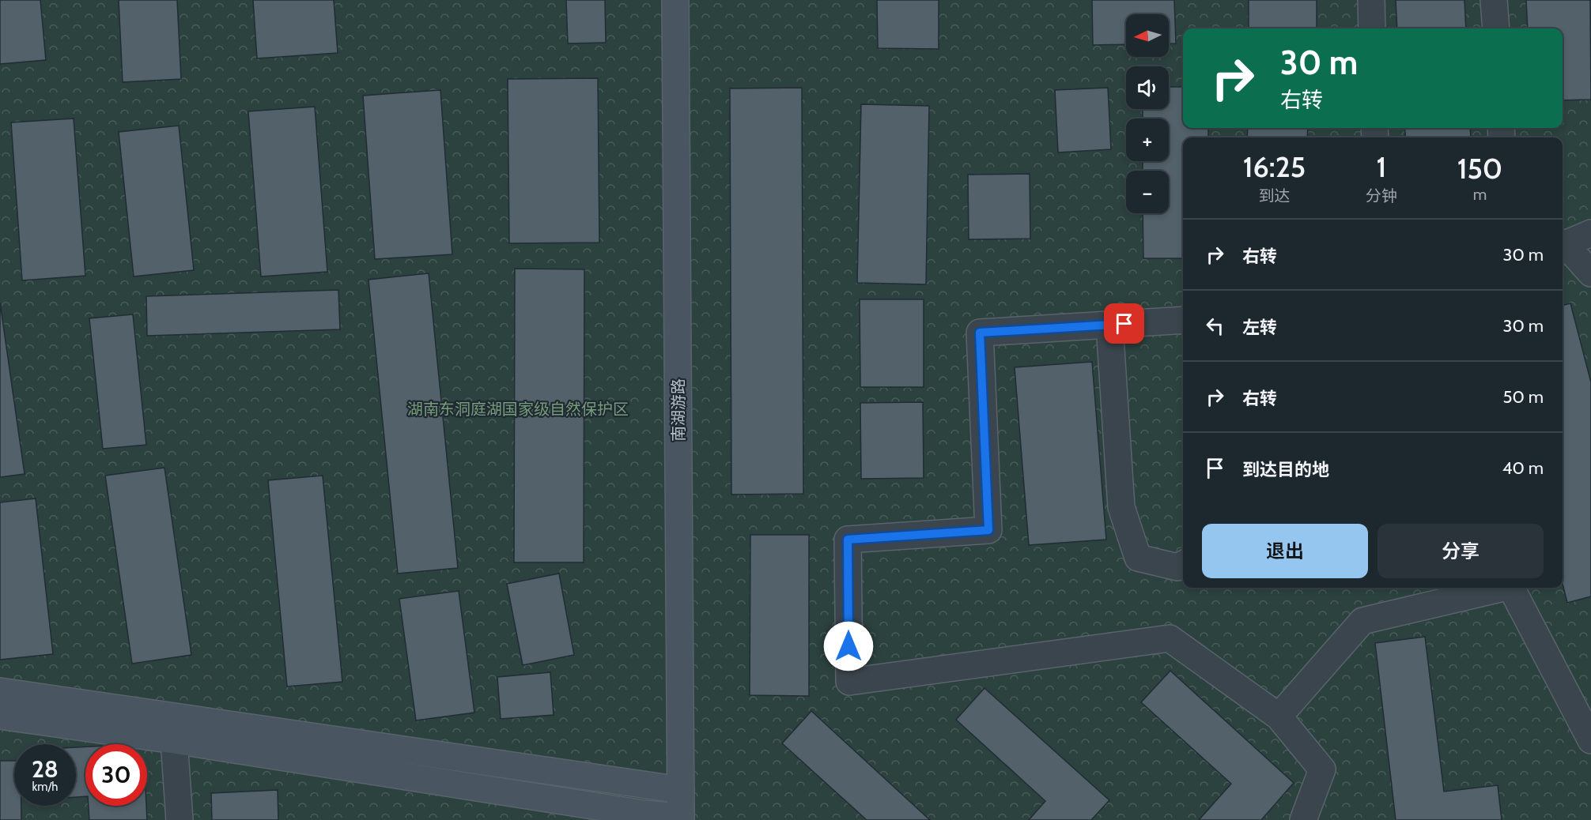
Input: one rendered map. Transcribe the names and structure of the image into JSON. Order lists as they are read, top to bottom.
{
  "streets": {
    "main road": ["南湖游路"]
  },
  "parks": ["湖南东洞庭湖国家级自然保护区"],
  "north": "left",
  "page": {
    "map_buttons": ["+", "−"],
    "turn": ["30 m", "右转"],
    "eta": [
      "16:25",
      "到达",
      "1",
      "分钟",
      "150",
      "m"
    ],
    "list": [
      {
        "name": "右转",
        "value": "30 m"
      },
      {
        "name": "左转",
        "value": "30 m"
      },
      {
        "name": "右转",
        "value": "50 m"
      },
      {
        "name": "到达目的地",
        "value": "40 m"
      }
    ],
    "buttons": ["退出", "分享"],
    "speed": "28 km/h",
    "limit": "30"
  }
}
